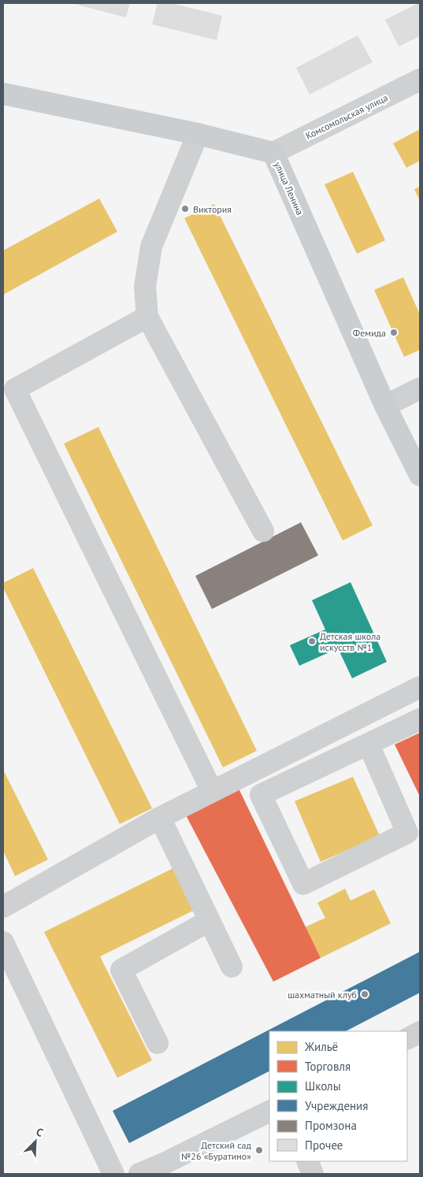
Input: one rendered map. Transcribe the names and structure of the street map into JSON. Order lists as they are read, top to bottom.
{
  "streets": {
    "main road": ["улица Ленина"],
    "street": ["Комсомольская улица"]
  },
  "crossings": [
    ["Комсомольская улица", "улица Ленина"]
  ],
  "places": [
    "Виктория",
    "Фемида",
    "Детская школа искусств №1",
    "шахматный клуб",
    "Детский сад №26 «Буратино»"
  ],
  "legend": [
    "Жильё",
    "Торговля",
    "Школы",
    "Учреждения",
    "Промзона",
    "Прочее"
  ],
  "north": "top right"
}
